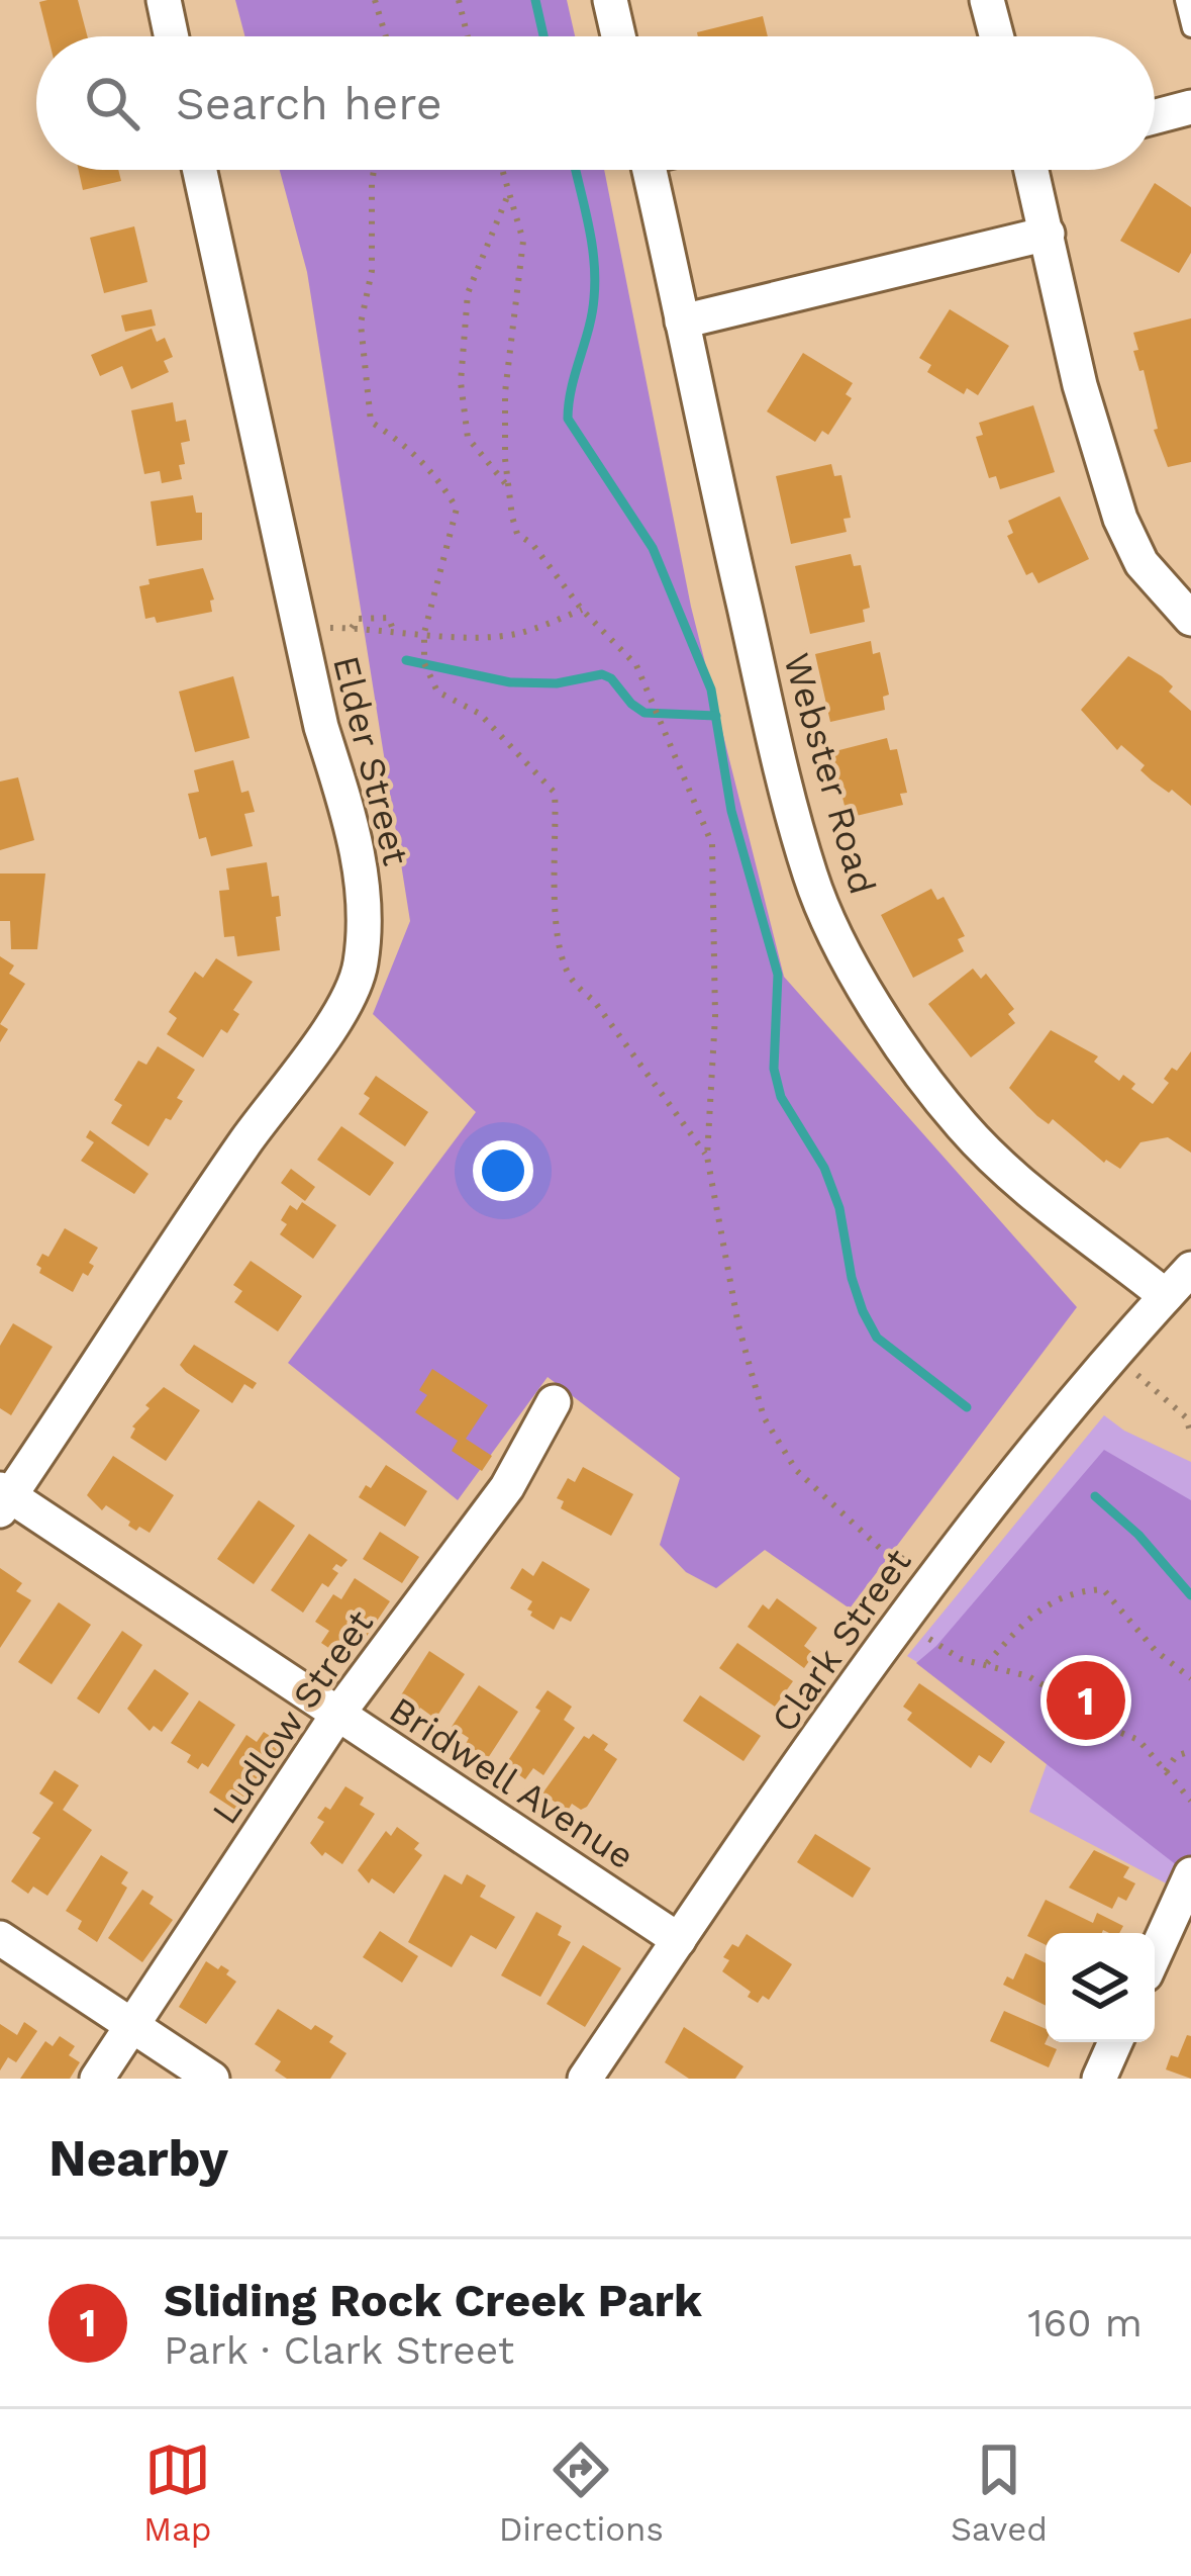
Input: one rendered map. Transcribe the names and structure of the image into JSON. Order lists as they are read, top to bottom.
{
  "streets": {
    "street": [
      "Elder Street",
      "Webster Road",
      "Clark Street",
      "Ludlow Street",
      "Bridwell Avenue"
    ]
  },
  "crossings": [
    ["Elder Street", "Bridwell Avenue"],
    ["Webster Road", "Clark Street"],
    ["Clark Street", "Bridwell Avenue"],
    ["Ludlow Street", "Bridwell Avenue"]
  ],
  "page": {
    "search": "Search here",
    "pins": "1",
    "heading": "Nearby",
    "list": [
      {
        "mark": "1",
        "name": "Sliding Rock Creek Park",
        "note": "Park · Clark Street",
        "value": "160 m"
      }
    ],
    "nav": ["Map", "Directions", "Saved"]
  }
}
